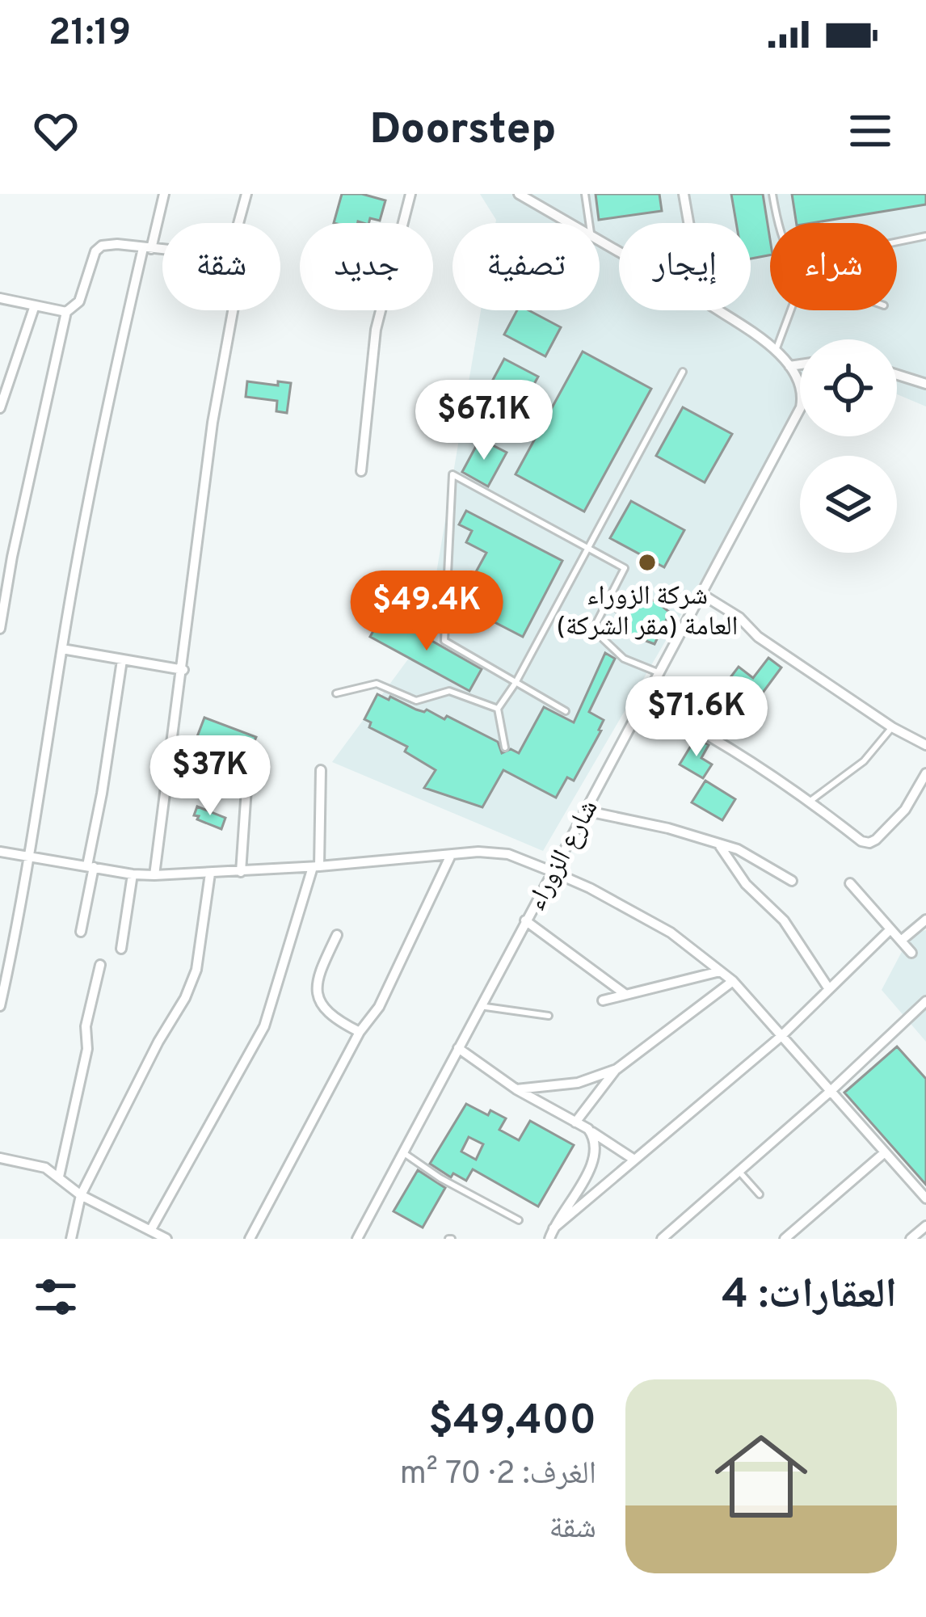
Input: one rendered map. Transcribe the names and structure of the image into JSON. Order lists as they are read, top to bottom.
{
  "streets": {
    "street": ["شارع الزوراء"]
  },
  "places": ["شركة الزوراء العامة (مقر الشركة)"],
  "page": {
    "status": "21:19",
    "header": "Doorstep",
    "chip": [
      "شراء",
      "إيجار",
      "تصفية",
      "جديد",
      "شقة"
    ],
    "price": [
      "$67.1K",
      "$49.4K",
      "$71.6K",
      "$37K"
    ],
    "heading": "العقارات: 4",
    "list": [
      {
        "name": "$49,400",
        "note": "الغرف: 2 · 70 m² · شقة"
      }
    ]
  }
}
